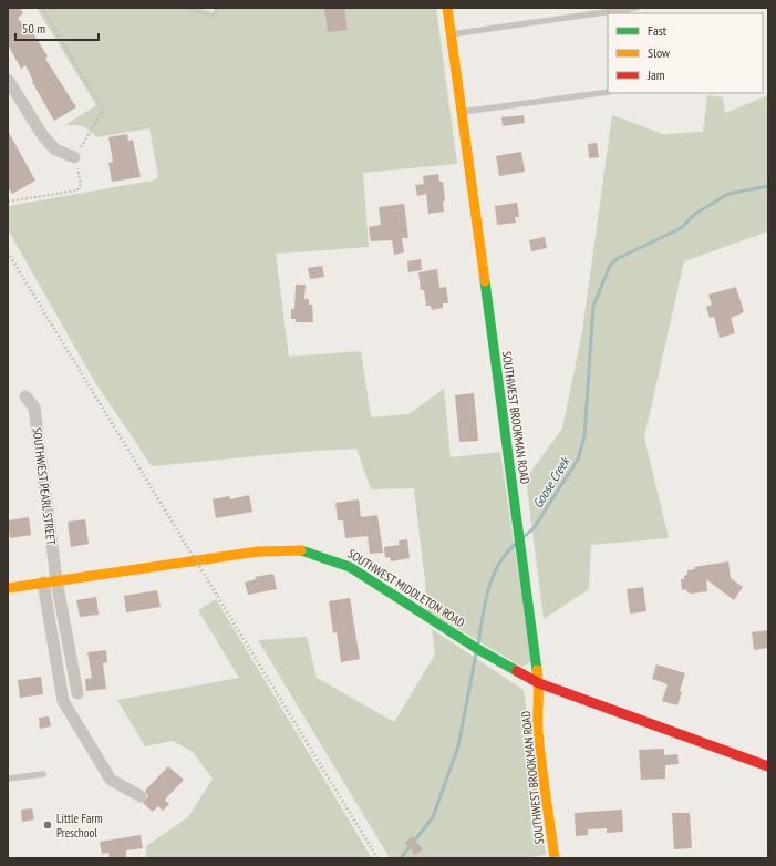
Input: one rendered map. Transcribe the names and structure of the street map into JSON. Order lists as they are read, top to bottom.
{
  "streets": {
    "street": ["SOUTHWEST BROOKMAN ROAD", "SOUTHWEST PEARL STREET", "SOUTHWEST MIDDLETON ROAD"]
  },
  "crossings": [
    ["SOUTHWEST BROOKMAN ROAD", "SOUTHWEST MIDDLETON ROAD"],
    ["SOUTHWEST PEARL STREET", "SOUTHWEST MIDDLETON ROAD"]
  ],
  "water": ["Goose Creek"],
  "places": ["Little Farm Preschool"],
  "legend": ["Fast", "Slow", "Jam"],
  "scale_bar": "50 m"
}
